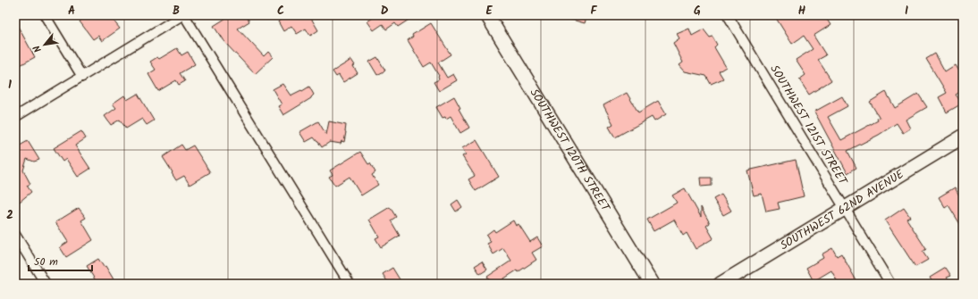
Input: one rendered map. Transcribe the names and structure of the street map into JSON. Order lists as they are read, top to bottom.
{
  "streets": {
    "street": ["SOUTHWEST 121ST STREET", "SOUTHWEST 120TH STREET", "SOUTHWEST 62ND AVENUE"]
  },
  "crossings": [
    ["SOUTHWEST 121ST STREET", "SOUTHWEST 62ND AVENUE"]
  ],
  "scale_bar": "50 m",
  "north": "bottom left",
  "grid": {
    "columns": [
      "A",
      "B",
      "C",
      "D",
      "E",
      "F",
      "G",
      "H",
      "I"
    ],
    "rows": ["1", "2"]
  }
}
